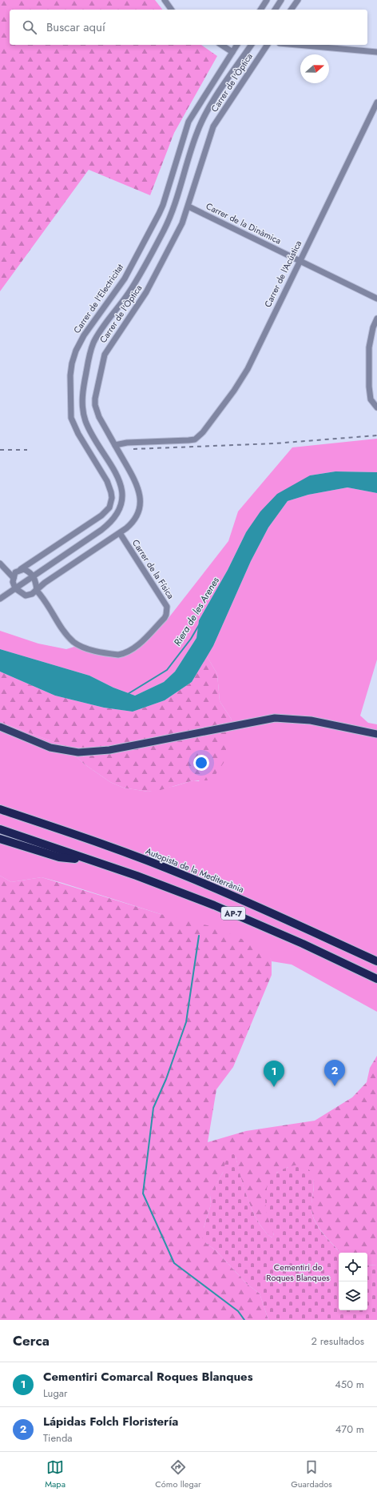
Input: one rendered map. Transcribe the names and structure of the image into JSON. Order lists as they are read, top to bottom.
{
  "streets": {
    "highway": ["Autopista de la Mediterrània", "AP-7"],
    "street": [
      "Carrer de l'Òptica",
      "Carrer de la Dinàmica",
      "Carrer de l'Acústica",
      "Carrer de l'Electricitat",
      "Carrer de la Física"
    ]
  },
  "crossings": [
    ["Carrer de l'Òptica", "Carrer de la Dinàmica"],
    ["Carrer de l'Òptica", "Carrer de l'Acústica"],
    ["Carrer de l'Òptica", "Carrer de la Física"],
    ["Carrer de la Dinàmica", "Carrer de l'Acústica"]
  ],
  "water": ["Riera de les Arenes"],
  "parks": ["Cementiri de Roques Blanques"],
  "north": "right",
  "page": {
    "search": "Buscar aquí",
    "pins": ["2", "1"],
    "heading": ["Cerca", "2 resultados"],
    "list": [
      {
        "mark": "1",
        "name": "Cementiri Comarcal Roques Blanques",
        "note": "Lugar",
        "value": "450 m"
      },
      {
        "mark": "2",
        "name": "Lápidas Folch Floristería",
        "note": "Tienda",
        "value": "470 m"
      }
    ],
    "nav": ["Mapa", "Cómo llegar", "Guardados"]
  }
}
